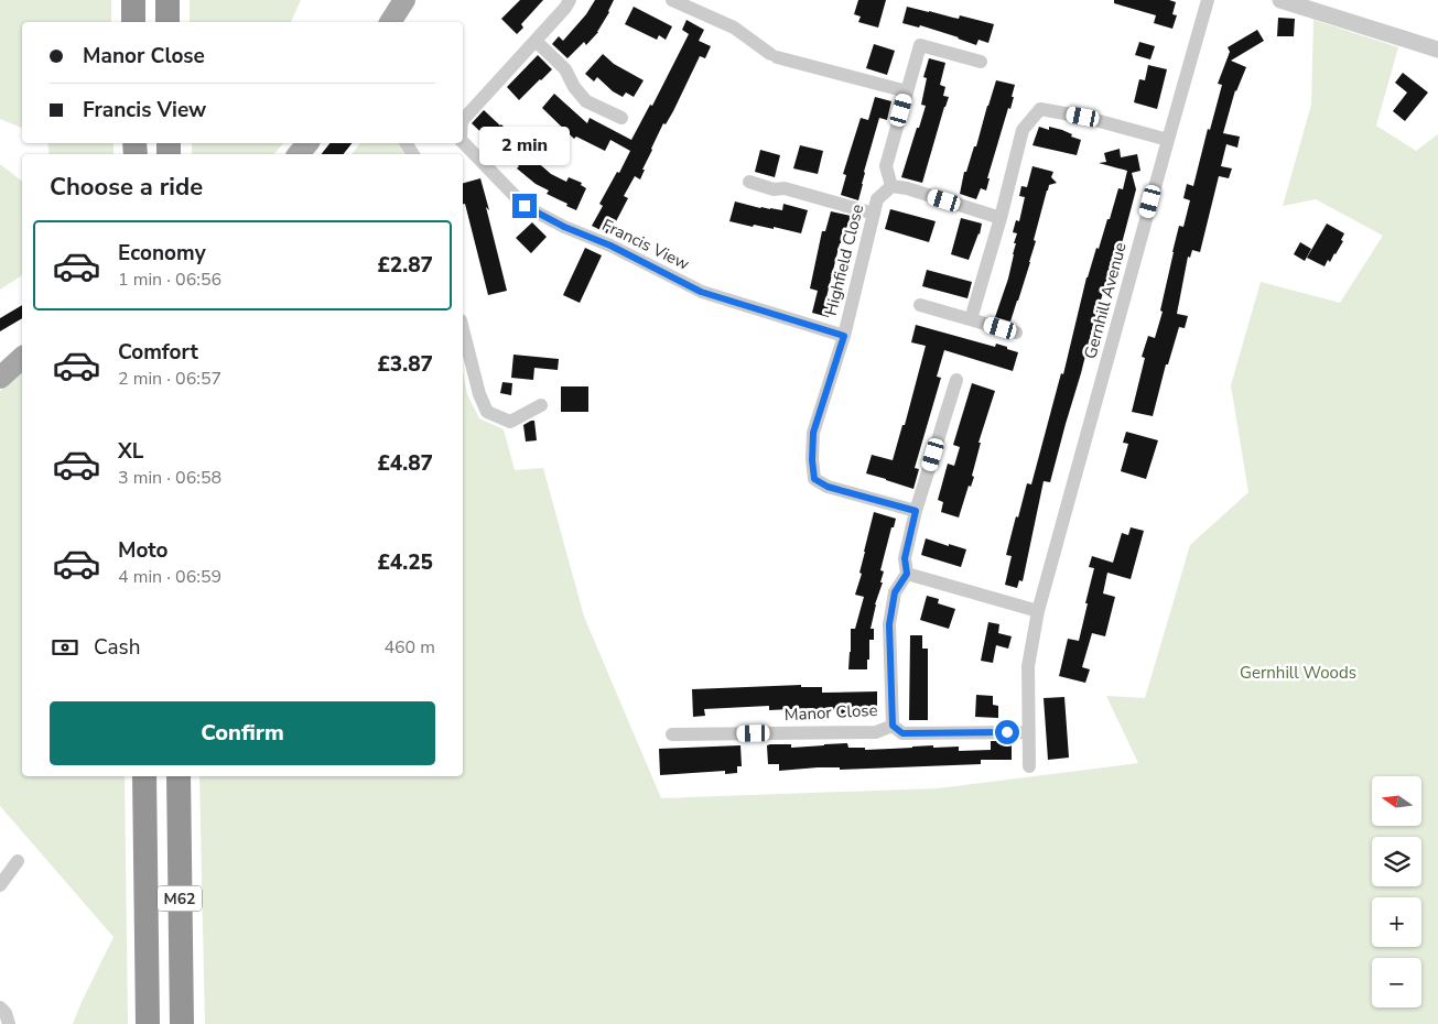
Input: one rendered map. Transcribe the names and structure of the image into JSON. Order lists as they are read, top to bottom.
{
  "streets": {
    "highway": ["M62"],
    "street": [
      "Francis View",
      "Highfield Close",
      "Gernhill Avenue",
      "Manor Close"
    ]
  },
  "crossings": [
    ["Francis View", "Highfield Close"],
    ["Gernhill Avenue", "Manor Close"]
  ],
  "parks": ["Gernhill Woods"],
  "north": "left",
  "page": {
    "banner": ["Manor Close", "Francis View"],
    "bubble": "2 min",
    "heading": "Choose a ride",
    "list": [
      {
        "name": "Economy",
        "note": "1 min · 06:56",
        "value": "£2.87"
      },
      {
        "name": "Comfort",
        "note": "2 min · 06:57",
        "value": "£3.87"
      },
      {
        "name": "XL",
        "note": "3 min · 06:58",
        "value": "£4.87"
      },
      {
        "name": "Moto",
        "note": "4 min · 06:59",
        "value": "£4.25"
      }
    ],
    "pay": ["Cash", "460 m"],
    "buttons": "Confirm",
    "map_buttons": ["+", "−"]
  }
}
